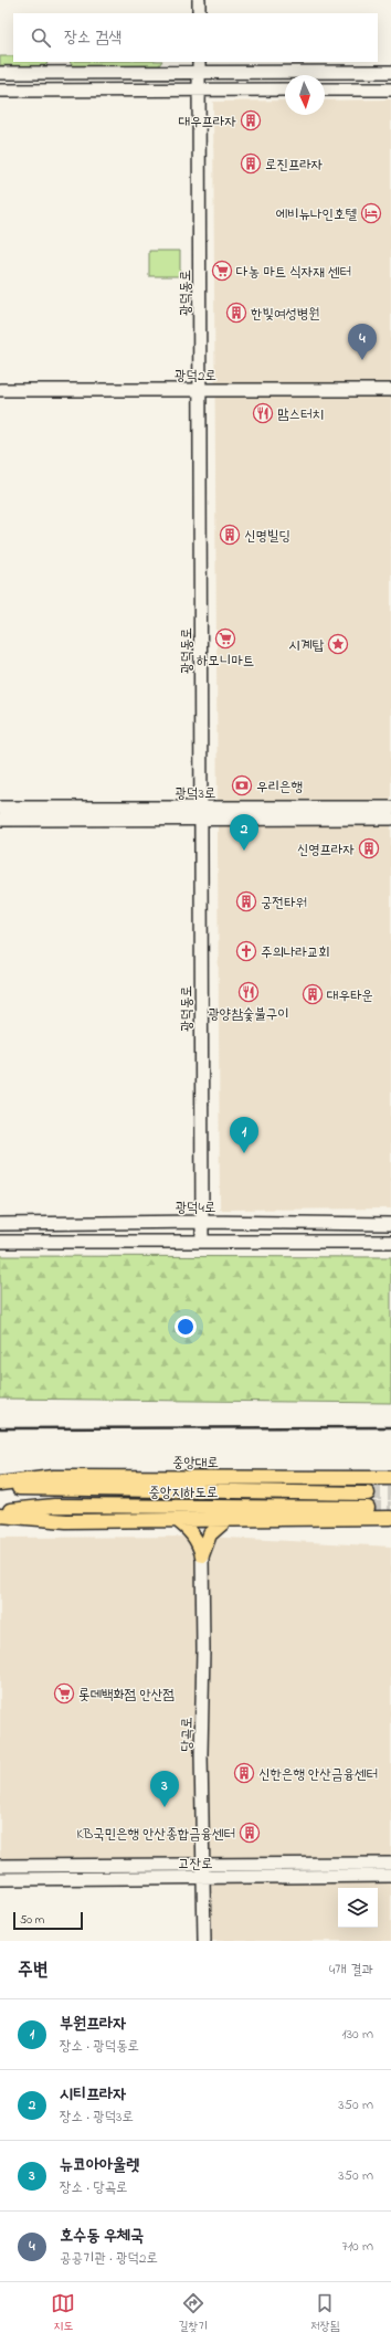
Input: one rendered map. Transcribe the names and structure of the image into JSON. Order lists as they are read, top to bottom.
{
  "streets": {
    "main road": ["중앙대로", "중앙지하도로"],
    "street": [
      "광덕동로",
      "광덕2로",
      "광덕3로",
      "광덕4로",
      "당곡로",
      "고잔로"
    ]
  },
  "crossings": [
    ["광덕동로", "광덕2로"],
    ["광덕동로", "광덕3로"],
    ["광덕동로", "광덕4로"],
    ["당곡로", "고잔로"]
  ],
  "places": {
    "building": [
      "대우프라자",
      "로진프라자",
      "한빛여성병원",
      "신명빌딩",
      "신영프라자",
      "궁전타워",
      "대우타운",
      "신한은행 안산금융센터",
      "KB국민은행 안산종합금융센터"
    ],
    "hotel": ["에비뉴나인호텔"],
    "supermarket": ["다농 마트 식자재 센터", "하모니마트", "롯데백화점 안산점"],
    "restaurant": ["맘스터치", "광양참숯불구이"],
    "place": ["시계탑"],
    "bank": ["우리은행"],
    "church": ["주의나라교회"]
  },
  "scale_bar": "50 m",
  "north": "bottom",
  "page": {
    "search": "장소 검색",
    "pins": [
      "4",
      "2",
      "1",
      "3"
    ],
    "scale": "50 m",
    "heading": ["주변", "4개 결과"],
    "list": [
      {
        "mark": "1",
        "name": "부원프라자",
        "note": "장소 · 광덕동로",
        "value": "130 m"
      },
      {
        "mark": "2",
        "name": "시티프라자",
        "note": "장소 · 광덕3로",
        "value": "350 m"
      },
      {
        "mark": "3",
        "name": "뉴코아아울렛",
        "note": "장소 · 당곡로",
        "value": "350 m"
      },
      {
        "mark": "4",
        "name": "호수동 우체국",
        "note": "공공기관 · 광덕2로",
        "value": "710 m"
      }
    ],
    "nav": ["지도", "길찾기", "저장됨"]
  }
}
